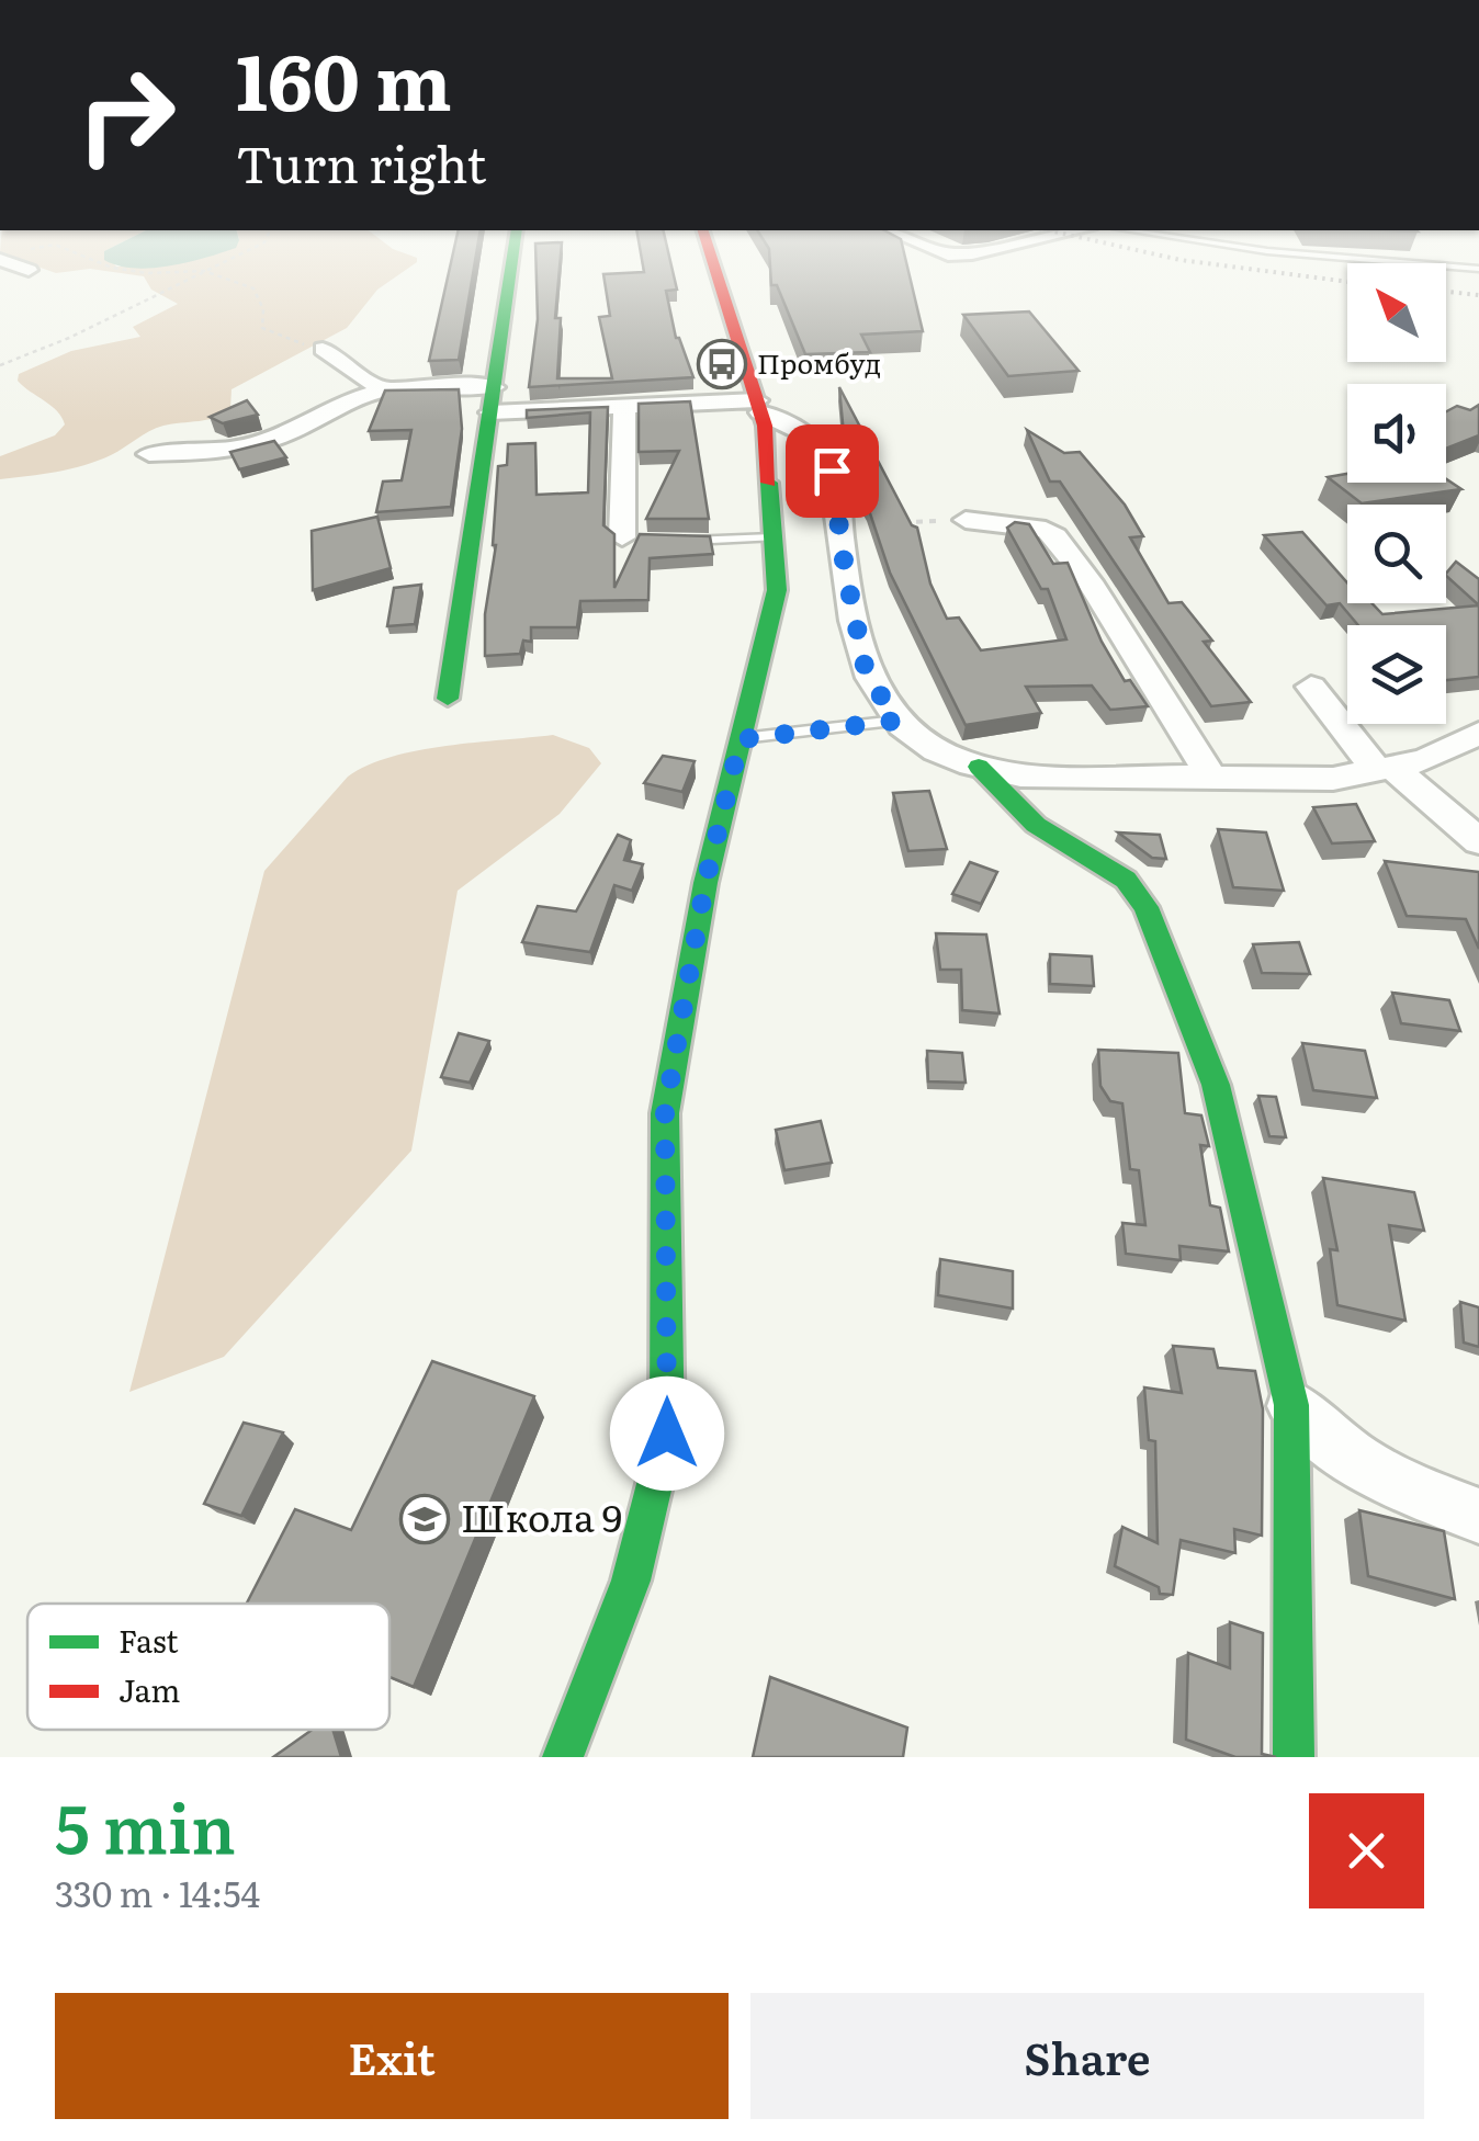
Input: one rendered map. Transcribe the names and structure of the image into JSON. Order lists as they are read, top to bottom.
{
  "places": {
    "bus stop": ["Промбуд"],
    "school or university": ["Школа 9"]
  },
  "legend": ["Fast", "Jam"],
  "north": "top left",
  "page": {
    "turn": ["160 m", "Turn right"],
    "heading": ["5 min", "330 m · 14:54"],
    "buttons": ["Exit", "Share"]
  }
}
